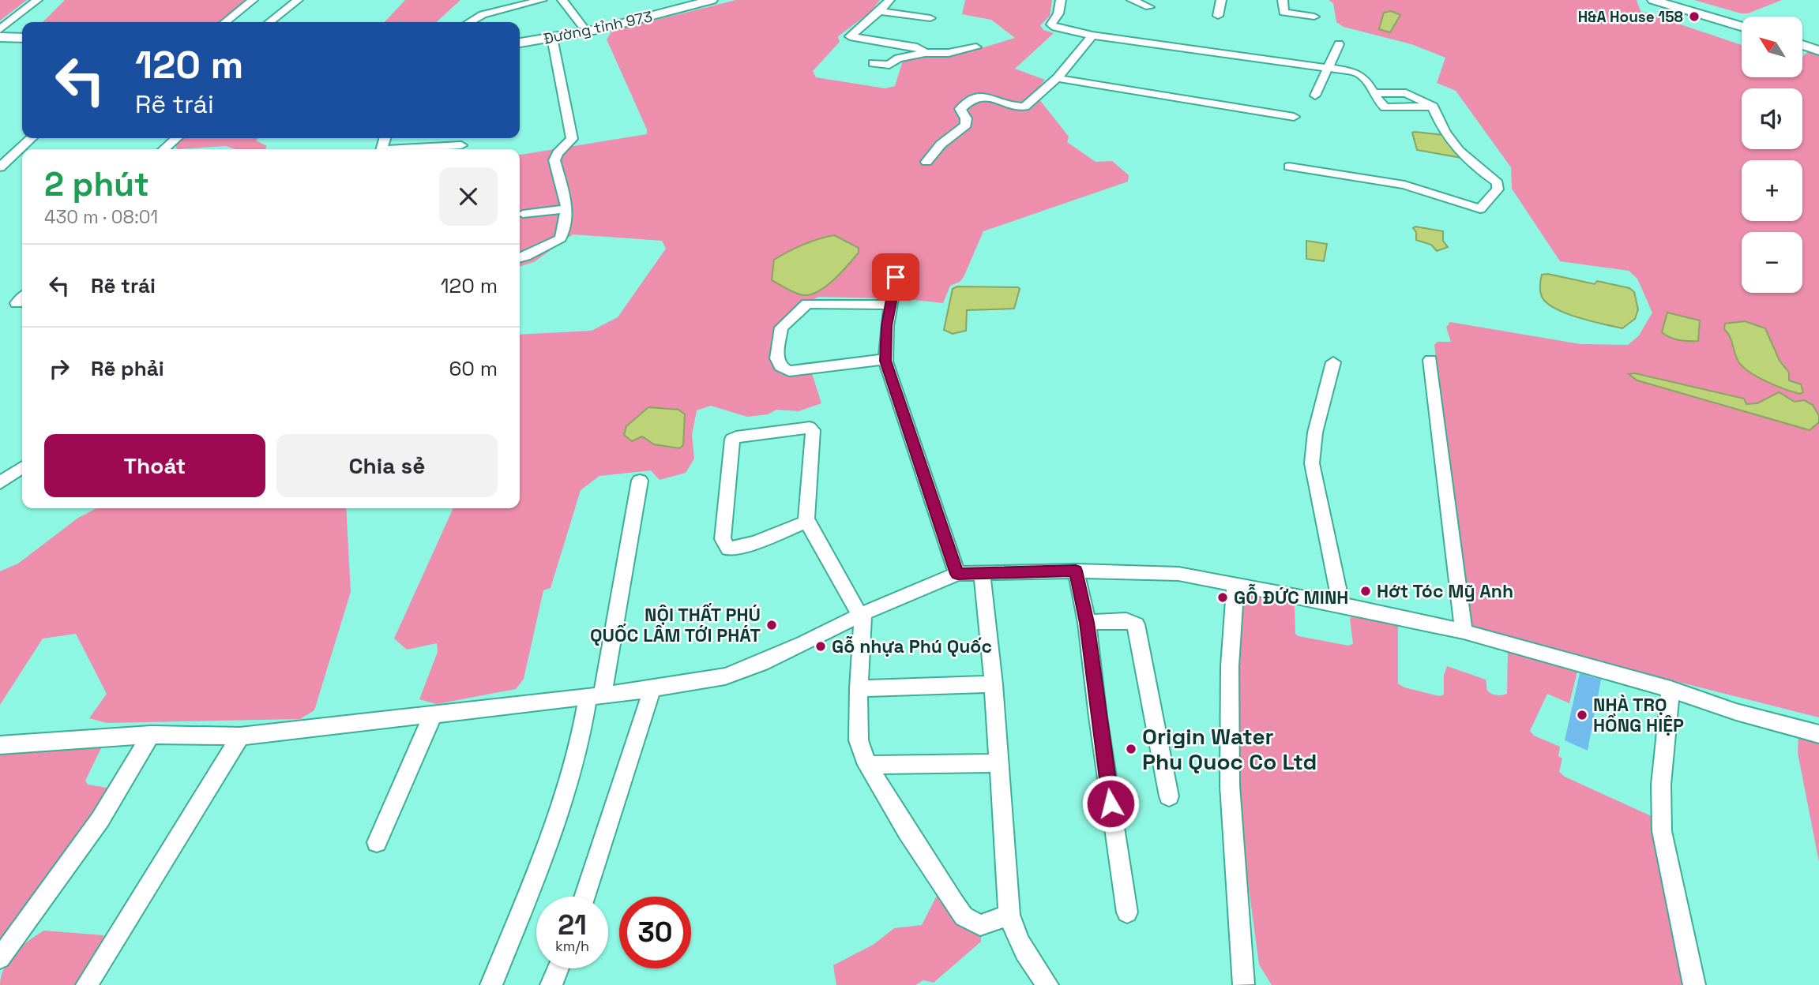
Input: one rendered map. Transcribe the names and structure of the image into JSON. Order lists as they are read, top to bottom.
{
  "streets": {
    "main road": ["Đường tỉnh 973"]
  },
  "places": [
    "H&A House 158",
    "Hớt Tóc Mỹ Anh",
    "GỖ ĐỨC MINH",
    "NỘI THẤT PHÚ QUỐC LÂM TỚI PHÁT",
    "Gỗ nhựa Phú Quốc",
    "NHÀ TRỌ HỒNG HIỆP",
    "Origin Water Phu Quoc Co Ltd"
  ],
  "north": "top left",
  "page": {
    "map_buttons": ["+", "−"],
    "turn": ["120 m", "Rẽ trái"],
    "heading": ["2 phút", "430 m · 08:01"],
    "list": [
      {
        "name": "Rẽ trái",
        "value": "120 m"
      },
      {
        "name": "Rẽ phải",
        "value": "60 m"
      }
    ],
    "buttons": ["Thoát", "Chia sẻ"],
    "speed": "21 km/h",
    "limit": "30"
  }
}
